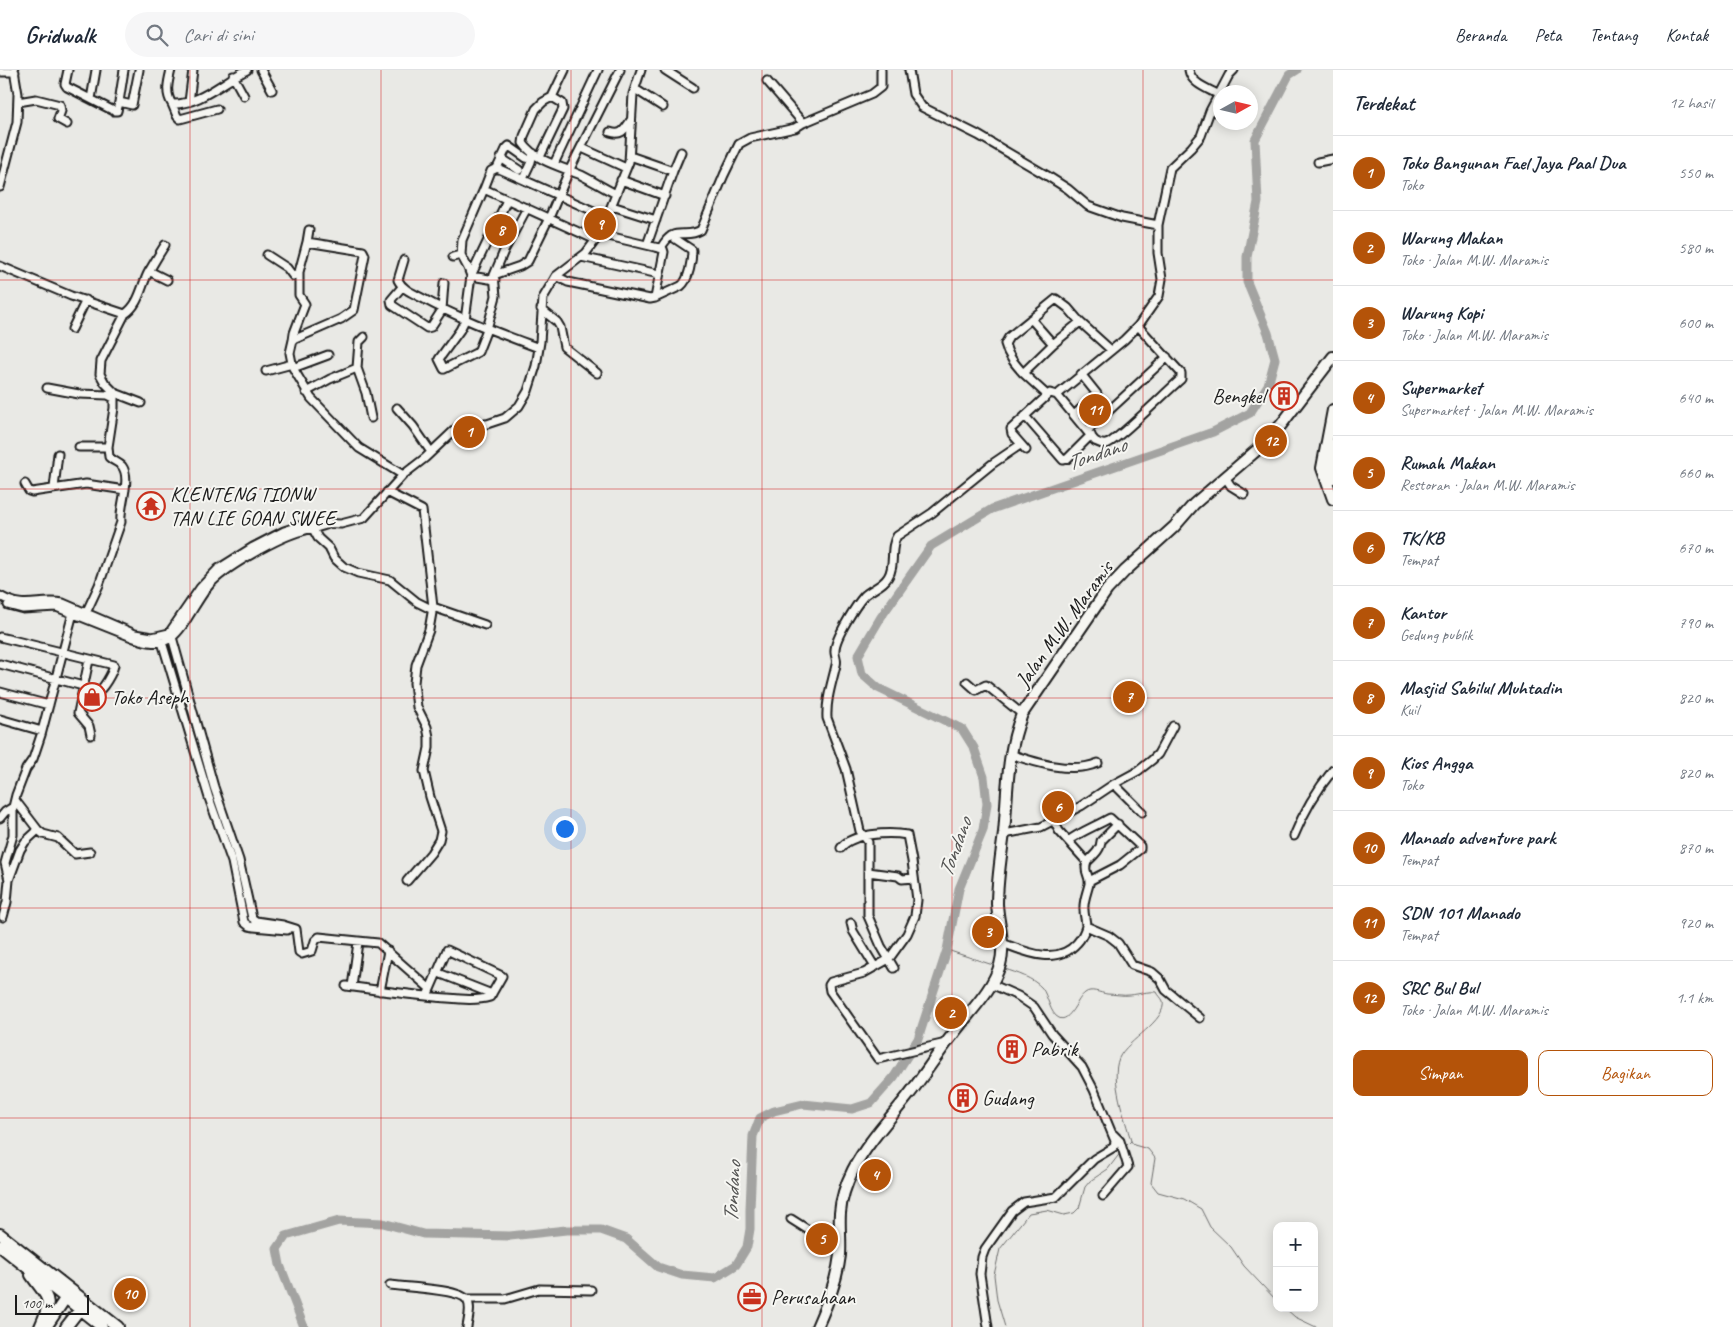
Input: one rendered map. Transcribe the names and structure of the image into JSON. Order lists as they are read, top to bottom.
{
  "streets": {
    "highway": ["Jalan M.W. Maramis"]
  },
  "water": ["Tondano"],
  "places": {
    "building": ["Bengkel", "Pabrik", "Gudang"],
    "temple": ["KLENTENG TIONW TAN LIE GOAN SWEE"],
    "shop": ["Toko Aseph"],
    "office": ["Perusahaan"]
  },
  "scale_bar": "100 m",
  "north": "right",
  "page": {
    "header": "Gridwalk",
    "search": "Cari di sini",
    "nav": [
      "Beranda",
      "Peta",
      "Tentang",
      "Kontak"
    ],
    "heading": ["Terdekat", "12 hasil"],
    "list": [
      {
        "mark": "1",
        "name": "Toko Bangunan Fael Jaya Paal Dua",
        "note": "Toko",
        "value": "550 m"
      },
      {
        "mark": "2",
        "name": "Warung Makan",
        "note": "Toko · Jalan M.W. Maramis",
        "value": "580 m"
      },
      {
        "mark": "3",
        "name": "Warung Kopi",
        "note": "Toko · Jalan M.W. Maramis",
        "value": "600 m"
      },
      {
        "mark": "4",
        "name": "Supermarket",
        "note": "Supermarket · Jalan M.W. Maramis",
        "value": "640 m"
      },
      {
        "mark": "5",
        "name": "Rumah Makan",
        "note": "Restoran · Jalan M.W. Maramis",
        "value": "660 m"
      },
      {
        "mark": "6",
        "name": "TK/KB",
        "note": "Tempat",
        "value": "670 m"
      },
      {
        "mark": "7",
        "name": "Kantor",
        "note": "Gedung publik",
        "value": "790 m"
      },
      {
        "mark": "8",
        "name": "Masjid Sabilul Muhtadin",
        "note": "Kuil",
        "value": "820 m"
      },
      {
        "mark": "9",
        "name": "Kios Angga",
        "note": "Toko",
        "value": "820 m"
      },
      {
        "mark": "10",
        "name": "Manado adventure park",
        "note": "Tempat",
        "value": "870 m"
      },
      {
        "mark": "11",
        "name": "SDN 101 Manado",
        "note": "Tempat",
        "value": "920 m"
      },
      {
        "mark": "12",
        "name": "SRC Bul Bul",
        "note": "Toko · Jalan M.W. Maramis",
        "value": "1.1 km"
      }
    ],
    "pins": [
      "9",
      "8",
      "11",
      "1",
      "12",
      "7",
      "6",
      "3",
      "2",
      "4",
      "5",
      "10"
    ],
    "buttons": ["Simpan", "Bagikan"],
    "map_buttons": ["+", "−"],
    "scale": "100 m"
  }
}
